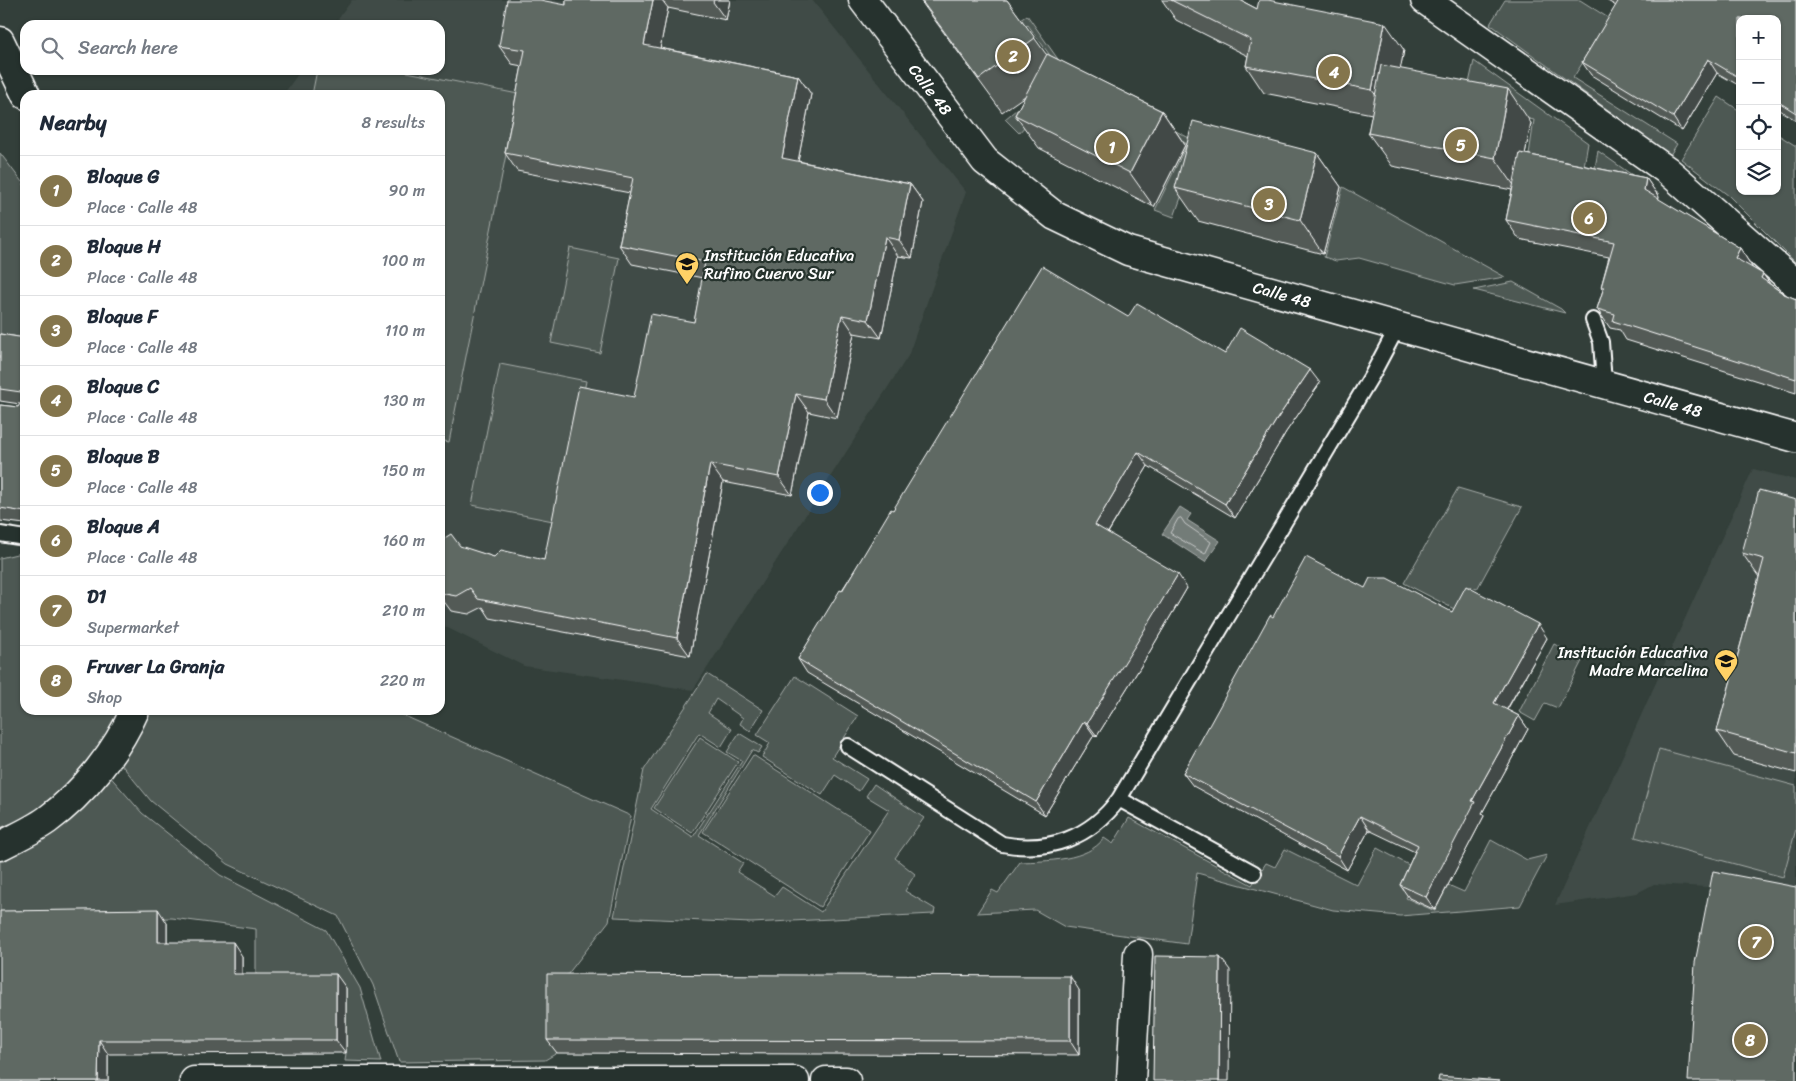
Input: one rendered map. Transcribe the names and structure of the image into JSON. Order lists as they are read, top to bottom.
{
  "streets": {
    "street": ["Calle 48"]
  },
  "places": {
    "school or university": ["Institución Educativa Rufino Cuervo Sur", "Institución Educativa Madre Marcelina"]
  },
  "page": {
    "map_buttons": ["+", "−"],
    "search": "Search here",
    "pins": [
      "2",
      "4",
      "5",
      "1",
      "3",
      "6",
      "7",
      "8"
    ],
    "heading": ["Nearby", "8 results"],
    "list": [
      {
        "mark": "1",
        "name": "Bloque G",
        "note": "Place · Calle 48",
        "value": "90 m"
      },
      {
        "mark": "2",
        "name": "Bloque H",
        "note": "Place · Calle 48",
        "value": "100 m"
      },
      {
        "mark": "3",
        "name": "Bloque F",
        "note": "Place · Calle 48",
        "value": "110 m"
      },
      {
        "mark": "4",
        "name": "Bloque C",
        "note": "Place · Calle 48",
        "value": "130 m"
      },
      {
        "mark": "5",
        "name": "Bloque B",
        "note": "Place · Calle 48",
        "value": "150 m"
      },
      {
        "mark": "6",
        "name": "Bloque A",
        "note": "Place · Calle 48",
        "value": "160 m"
      },
      {
        "mark": "7",
        "name": "D1",
        "note": "Supermarket",
        "value": "210 m"
      },
      {
        "mark": "8",
        "name": "Fruver La Granja",
        "note": "Shop",
        "value": "220 m"
      }
    ]
  }
}
